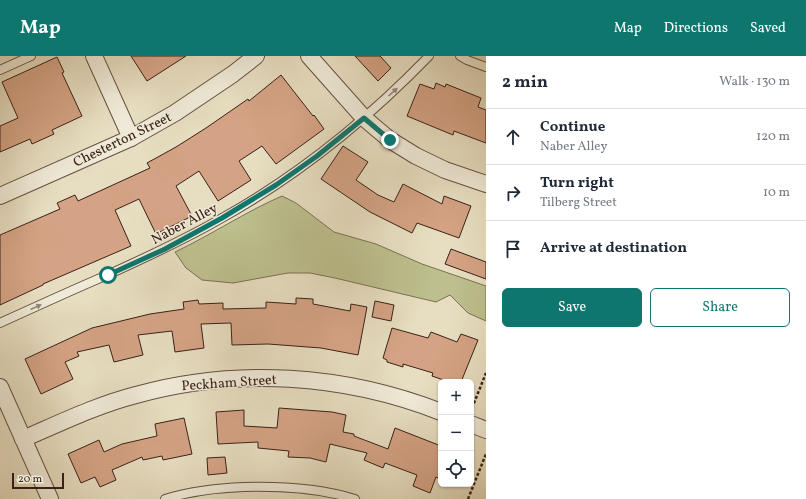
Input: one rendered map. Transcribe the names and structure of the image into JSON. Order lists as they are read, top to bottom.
{
  "streets": {
    "street": ["Chesterton Street", "Peckham Street"],
    "lane": ["Naber Alley"]
  },
  "one_way": ["Naber Alley"],
  "scale_bar": "20 m",
  "page": {
    "header": "Map",
    "nav": ["Map", "Directions", "Saved"],
    "heading": ["2 min", "Walk · 130 m"],
    "list": [
      ["Continue", "Naber Alley", "120 m"],
      ["Turn right", "Tilberg Street", "10 m"],
      "Arrive at destination"
    ],
    "buttons": ["Save", "Share"],
    "map_buttons": ["+", "−"],
    "scale": "20 m"
  }
}
